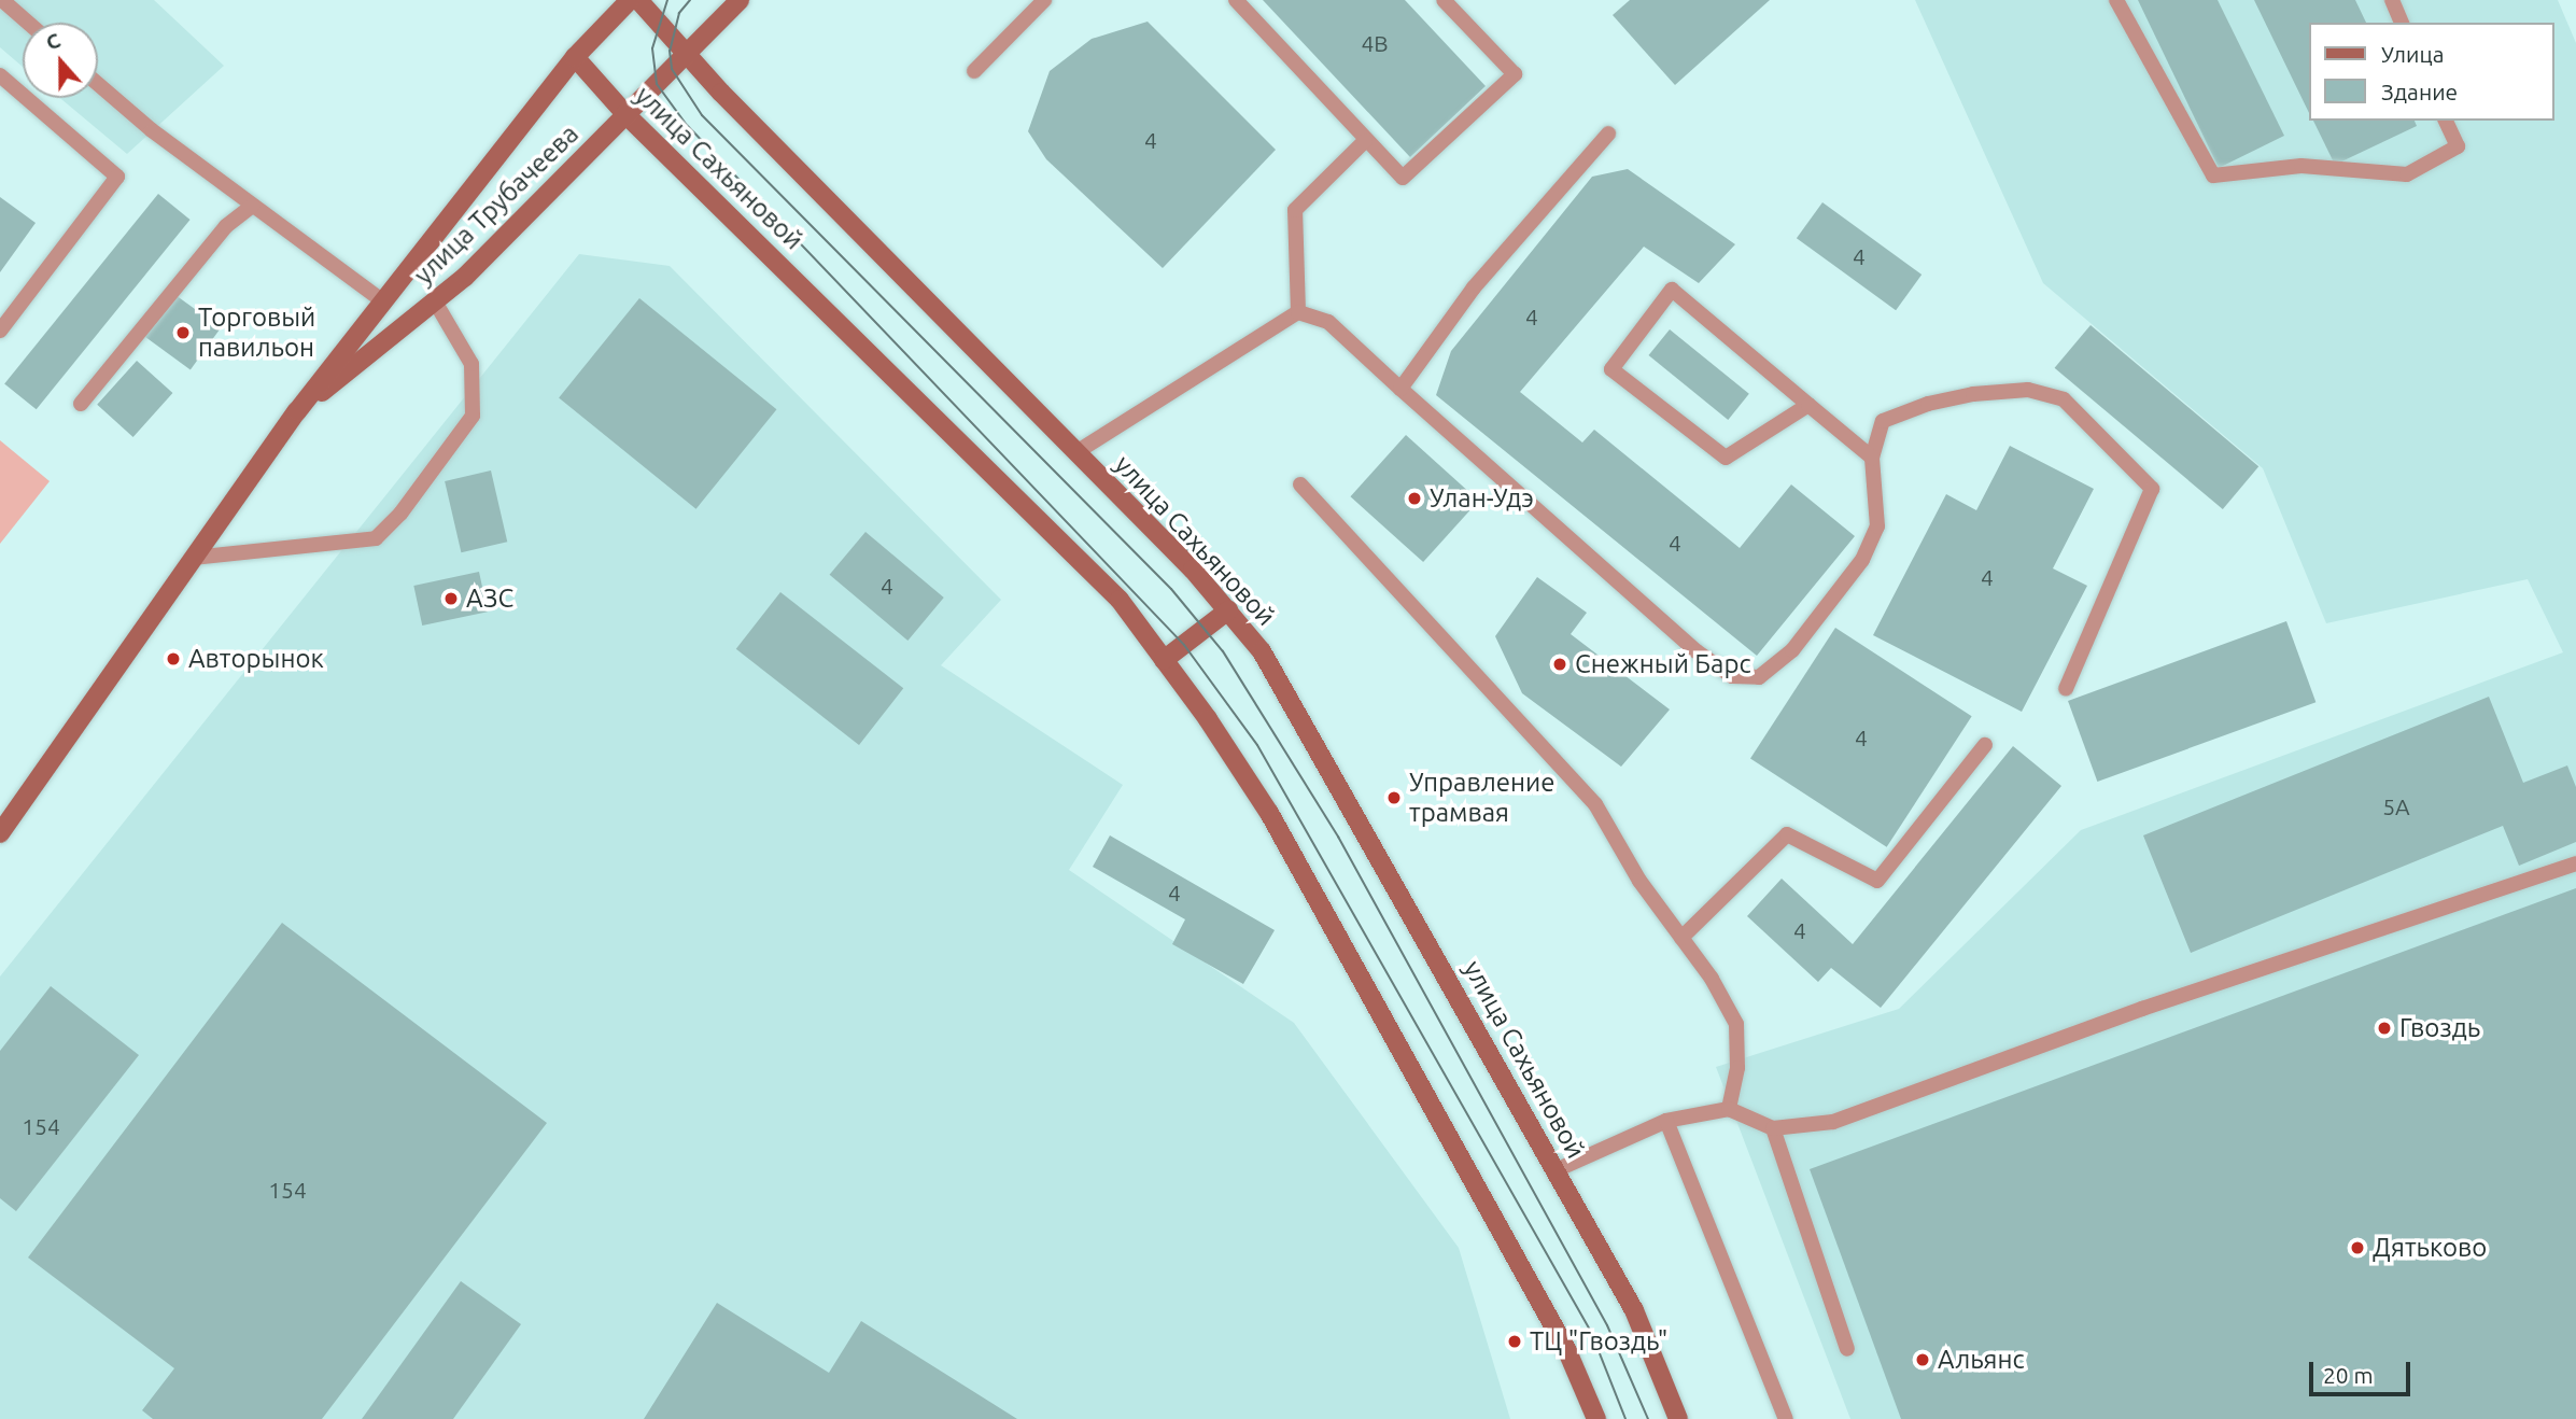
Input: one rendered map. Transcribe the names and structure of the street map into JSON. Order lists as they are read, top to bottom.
{
  "streets": {
    "main road": ["улица Сахьяновой", "улица Трубачеева"]
  },
  "crossings": [
    ["улица Сахьяновой", "улица Трубачеева"]
  ],
  "places": [
    "Торговый павильон",
    "Улан-Удэ",
    "АЗС",
    "Авторынок",
    "Снежный Барс",
    "Управление трамвая",
    "Гвоздь",
    "Дятьково",
    "ТЦ \"Гвоздь\"",
    "Альянс"
  ],
  "house_numbers": [
    "4В",
    "4",
    "4",
    "4",
    "4",
    "4",
    "4",
    "4",
    "5А",
    "4",
    "4",
    "154",
    "154"
  ],
  "legend": ["Улица", "Здание"],
  "scale_bar": "20 m",
  "north": "top"
}
